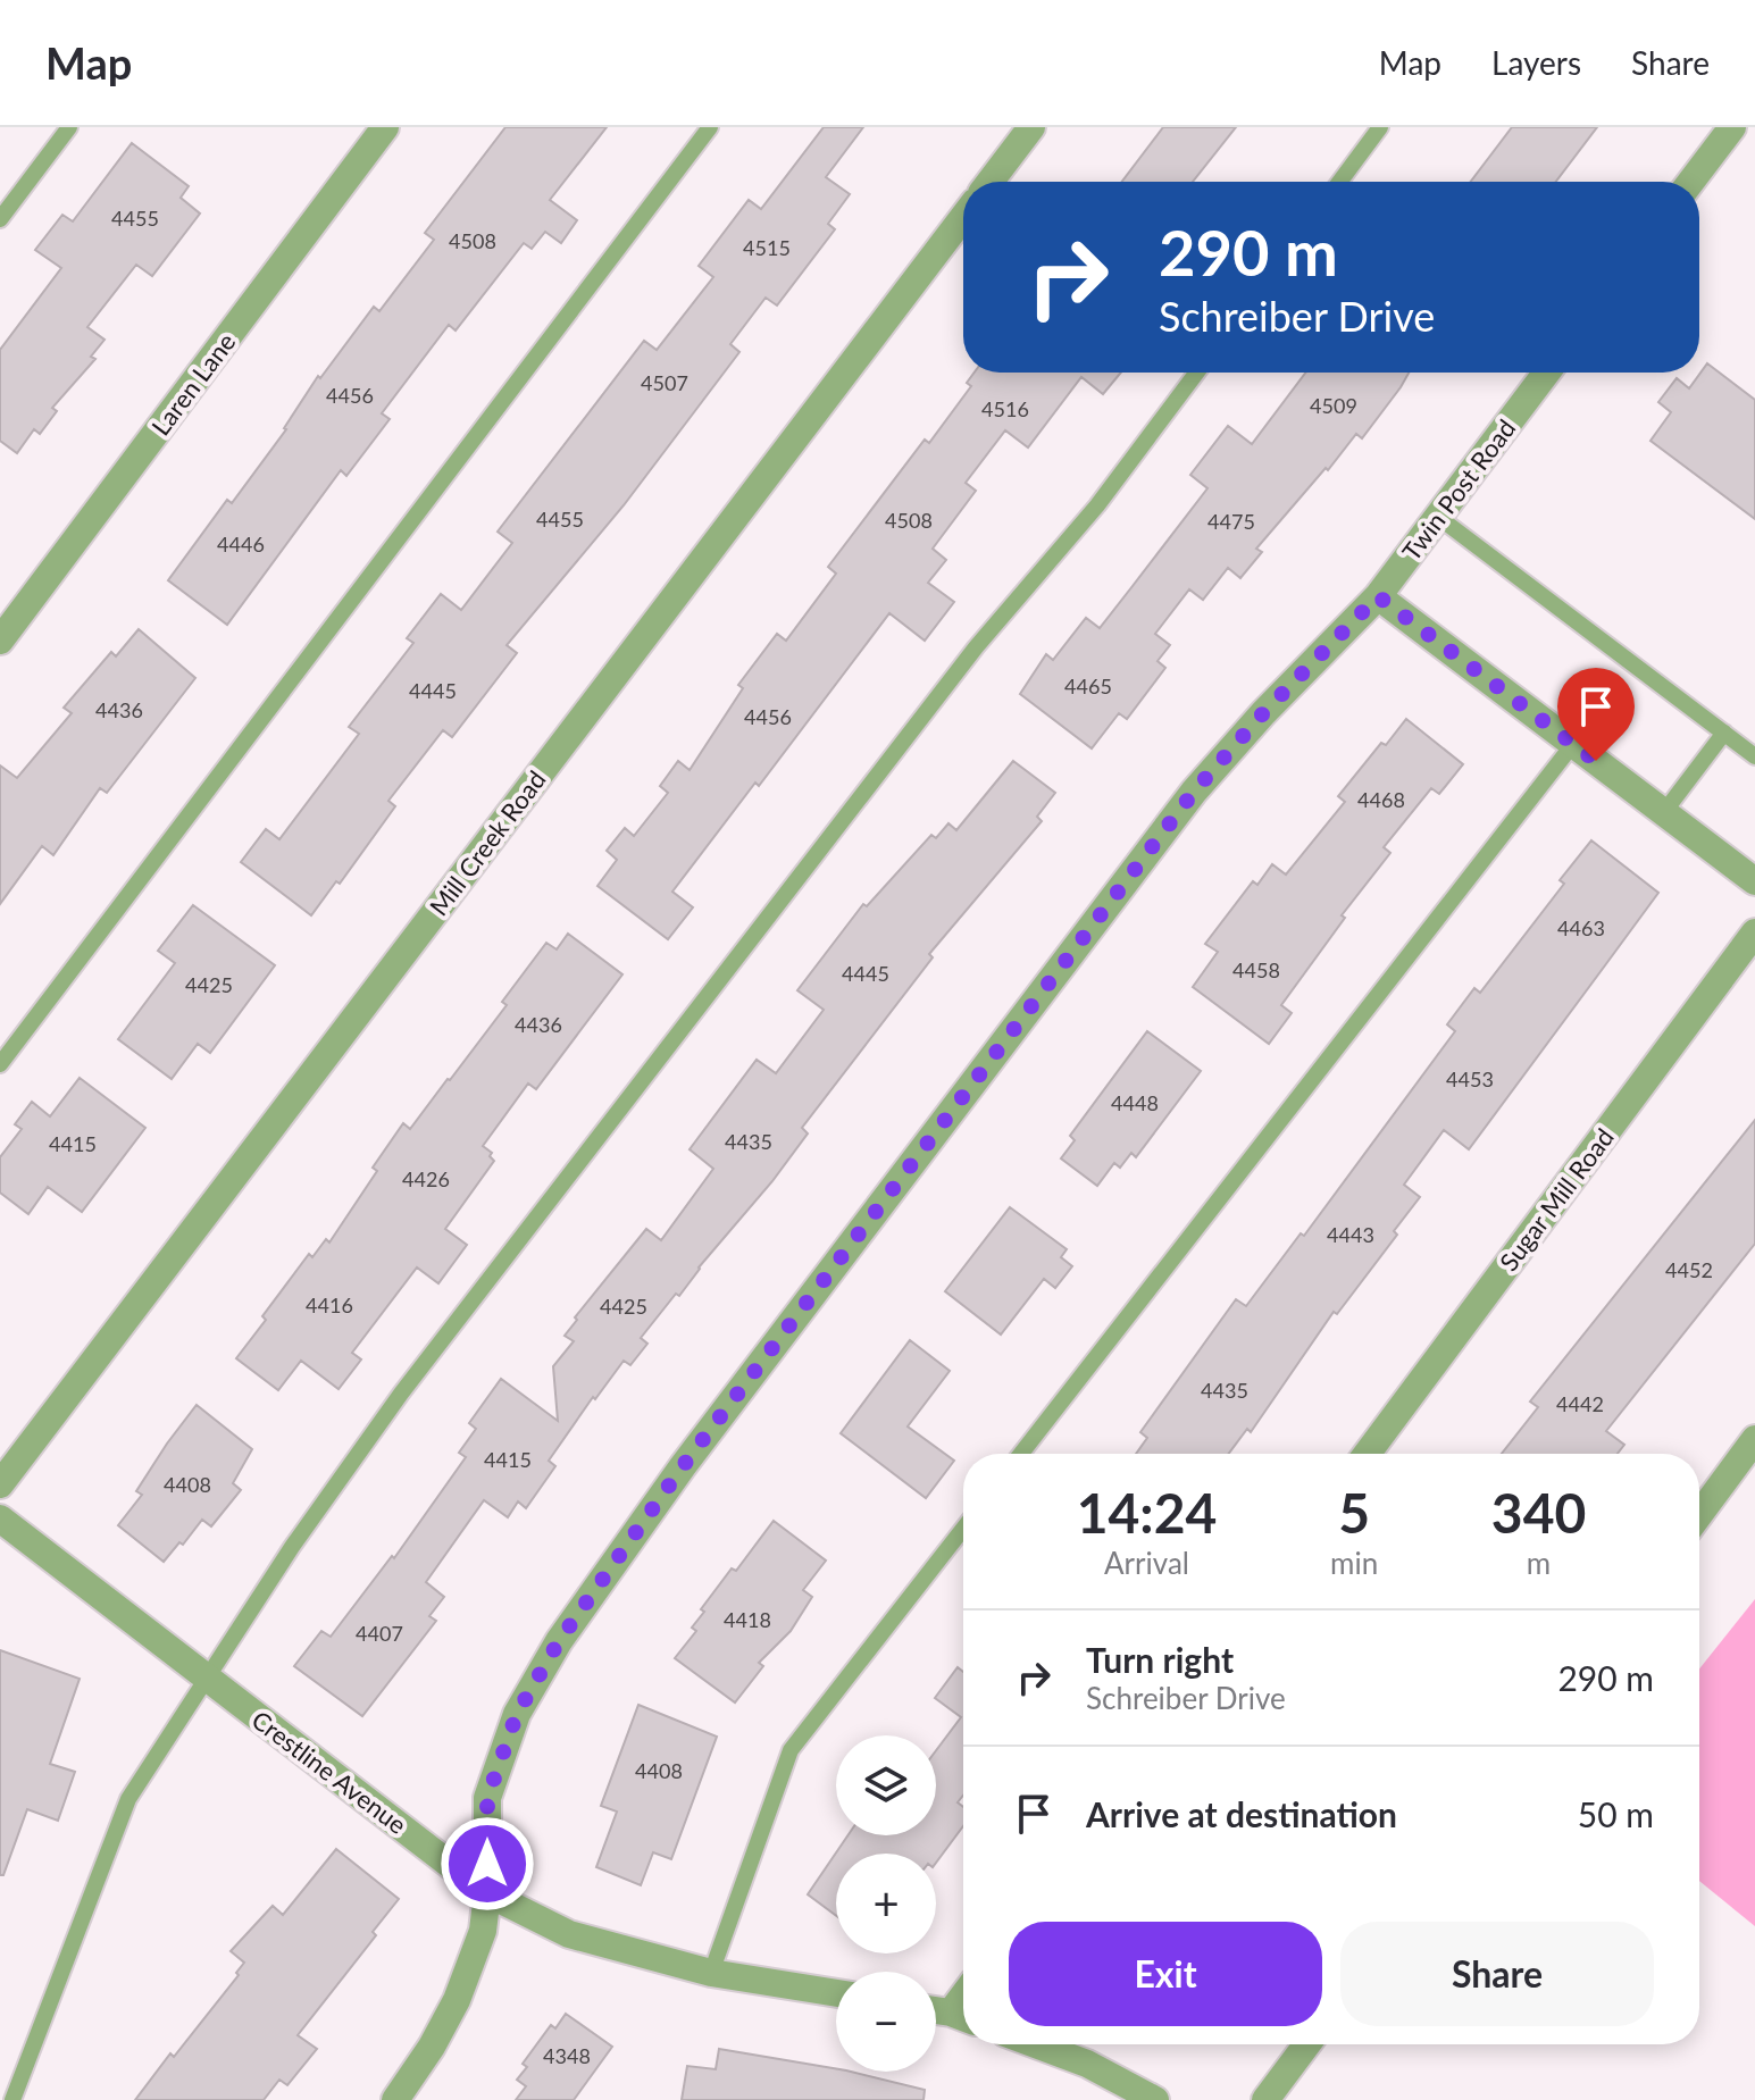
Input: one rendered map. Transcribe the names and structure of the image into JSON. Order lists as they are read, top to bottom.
{
  "streets": {
    "street": [
      "Laren Lane",
      "Twin Post Road",
      "Mill Creek Road",
      "Sugar Mill Road",
      "Crestline Avenue"
    ]
  },
  "crossings": [
    ["Twin Post Road", "Crestline Avenue"]
  ],
  "house_numbers": [
    "4455",
    "4508",
    "4515",
    "4507",
    "4456",
    "4509",
    "4516",
    "4455",
    "4508",
    "4475",
    "4446",
    "4465",
    "4445",
    "4436",
    "4456",
    "4468",
    "4463",
    "4458",
    "4445",
    "4425",
    "4436",
    "4453",
    "4448",
    "4435",
    "4415",
    "4426",
    "4443",
    "4452",
    "4416",
    "4425",
    "4435",
    "4442",
    "4415",
    "4408",
    "4418",
    "4407",
    "4408",
    "4348"
  ],
  "page": {
    "header": "Map",
    "nav": ["Map", "Layers", "Share"],
    "turn": ["290 m", "Schreiber Drive"],
    "eta": [
      "14:24",
      "Arrival",
      "5",
      "min",
      "340",
      "m"
    ],
    "list": [
      {
        "name": "Turn right",
        "note": "Schreiber Drive",
        "value": "290 m"
      },
      {
        "name": "Arrive at destination",
        "value": "50 m"
      }
    ],
    "map_buttons": ["+", "−"],
    "buttons": ["Exit", "Share"]
  }
}
